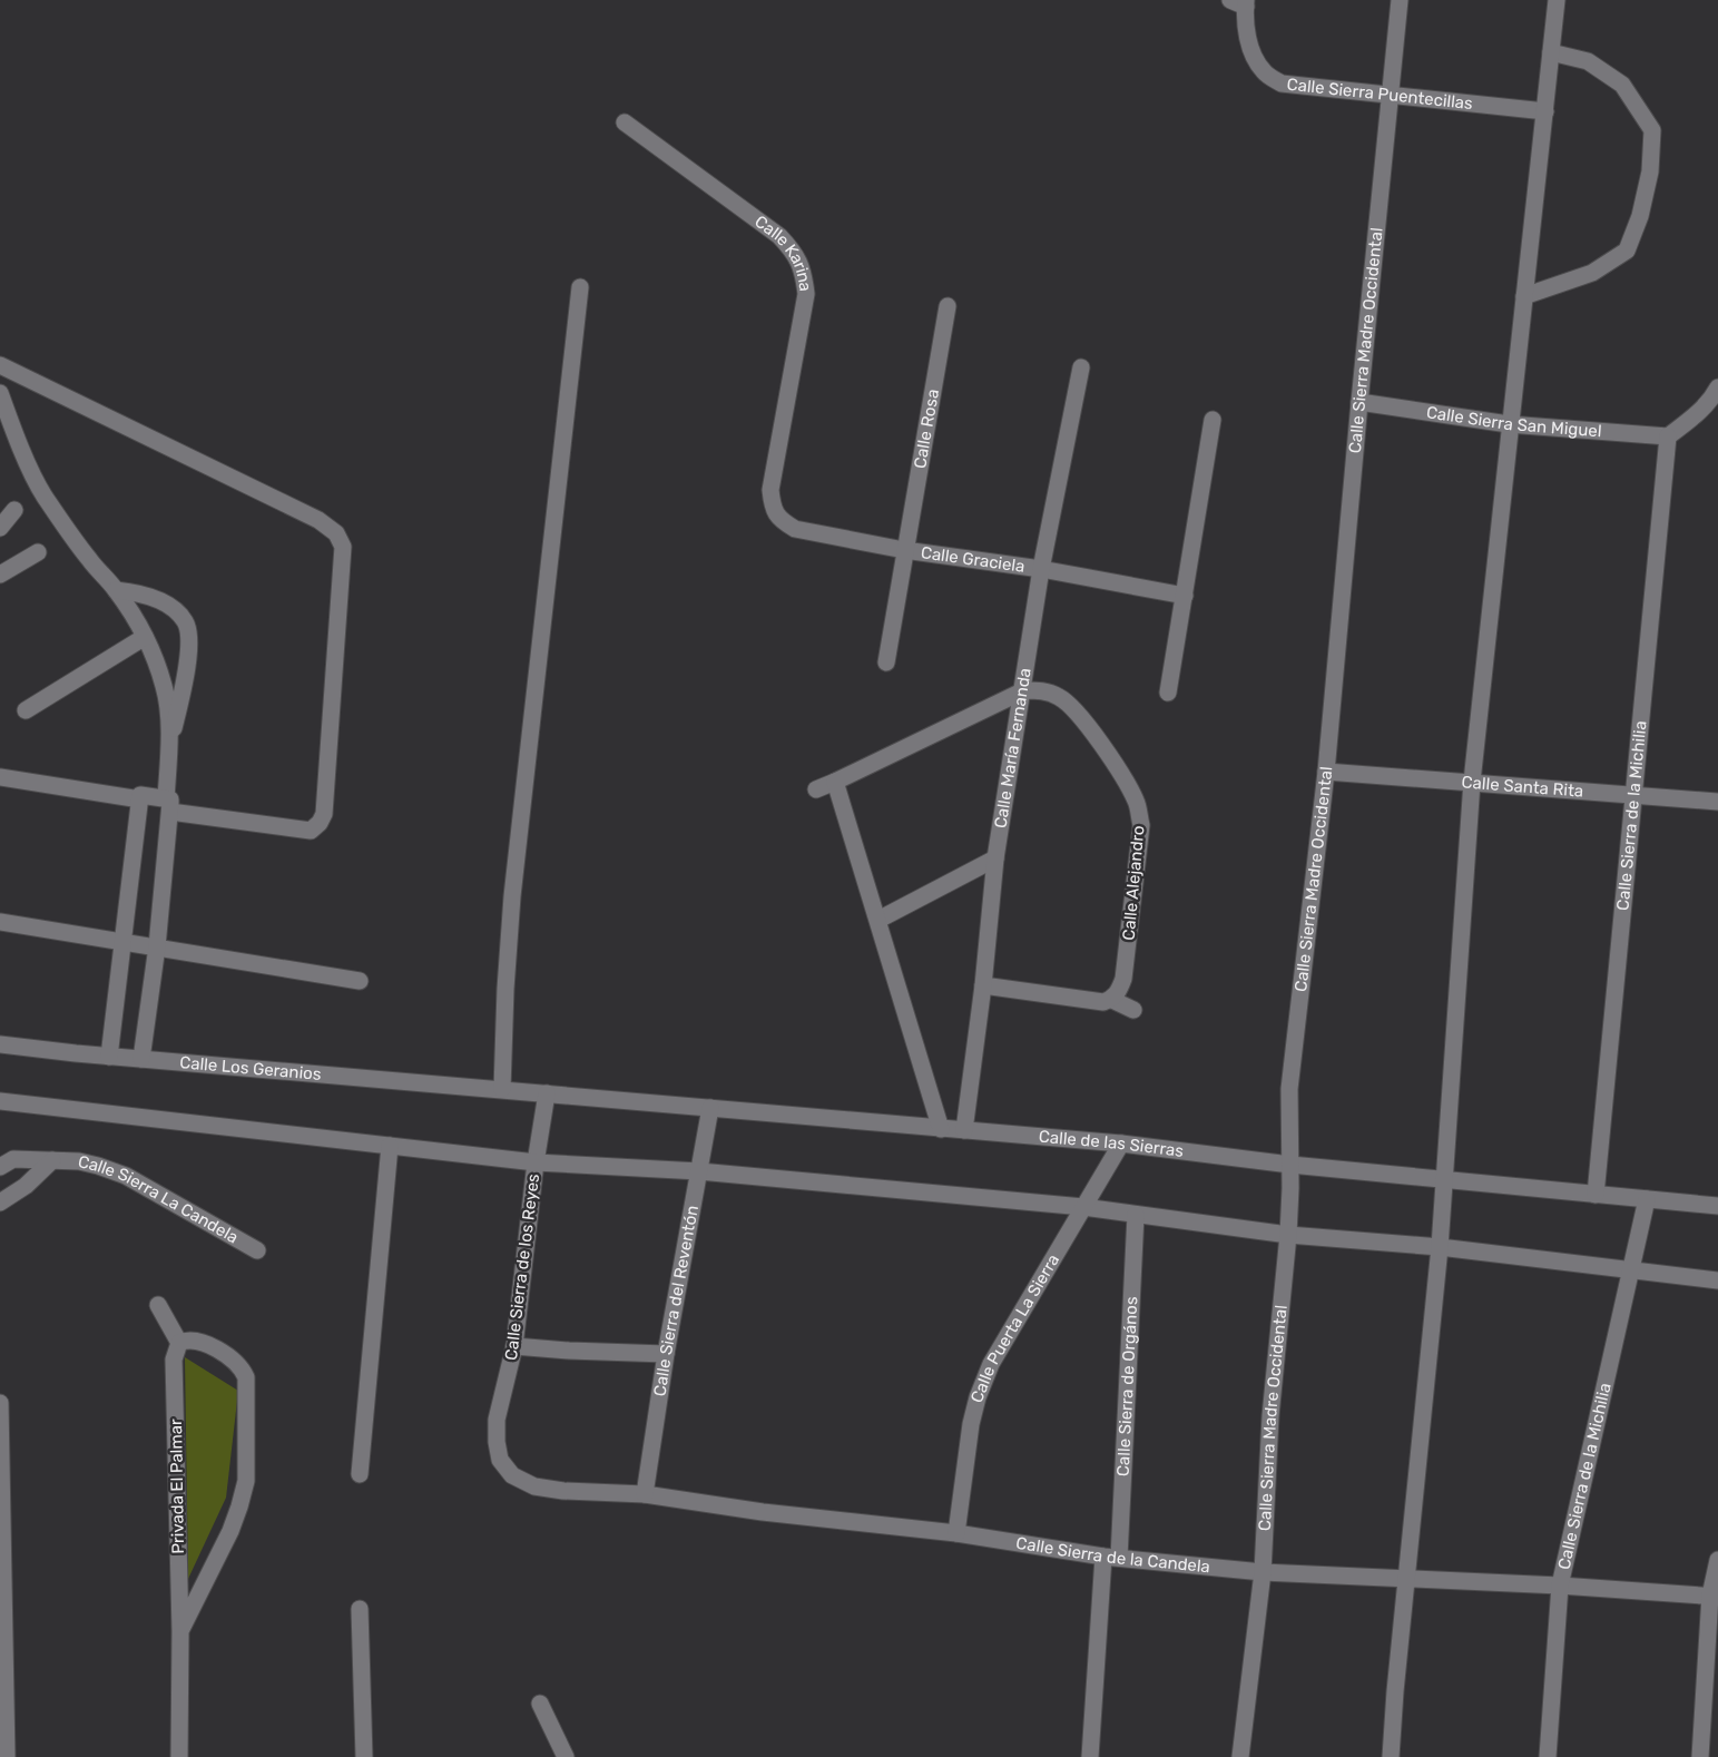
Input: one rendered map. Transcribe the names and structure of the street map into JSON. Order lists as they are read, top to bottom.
{
  "streets": {
    "street": [
      "Calle Sierra Puentecillas",
      "Calle Karina",
      "Calle Sierra Madre Occidental",
      "Calle Sierra San Miguel",
      "Calle Rosa",
      "Calle Graciela",
      "Calle María Fernanda",
      "Calle Santa Rita",
      "Calle Sierra de la Michilia",
      "Calle Alejandro",
      "Calle Los Geranios",
      "Calle de las Sierras",
      "Calle Sierra La Candela",
      "Calle Sierra de los Reyes",
      "Calle Sierra del Reventón",
      "Calle Puerta La Sierra",
      "Calle Sierra de Orgános",
      "Privada El Palmar",
      "Calle Sierra de la Candela"
    ]
  },
  "crossings": [
    ["Calle Sierra Puentecillas", "Calle Sierra Madre Occidental"],
    ["Calle Karina", "Calle Graciela"],
    ["Calle Sierra Madre Occidental", "Calle Sierra San Miguel"],
    ["Calle Sierra Madre Occidental", "Calle Santa Rita"],
    ["Calle Sierra Madre Occidental", "Calle de las Sierras"],
    ["Calle Sierra Madre Occidental", "Calle Sierra de la Candela"],
    ["Calle Sierra San Miguel", "Calle Sierra de la Michilia"],
    ["Calle Rosa", "Calle Graciela"],
    ["Calle Graciela", "Calle María Fernanda"],
    ["Calle María Fernanda", "Calle Alejandro"],
    ["Calle María Fernanda", "Calle de las Sierras"],
    ["Calle Santa Rita", "Calle Sierra de la Michilia"],
    ["Calle Sierra de la Michilia", "Calle de las Sierras"],
    ["Calle Sierra de la Michilia", "Calle Sierra de la Candela"],
    ["Calle Los Geranios", "Calle de las Sierras"],
    ["Calle de las Sierras", "Calle Sierra de los Reyes"],
    ["Calle de las Sierras", "Calle Sierra del Reventón"],
    ["Calle de las Sierras", "Calle Puerta La Sierra"],
    ["Calle Sierra de los Reyes", "Calle Sierra de la Candela"],
    ["Calle Sierra del Reventón", "Calle Sierra de la Candela"],
    ["Calle Puerta La Sierra", "Calle Sierra de la Candela"],
    ["Calle Sierra de Orgános", "Calle Sierra de la Candela"]
  ]
}
